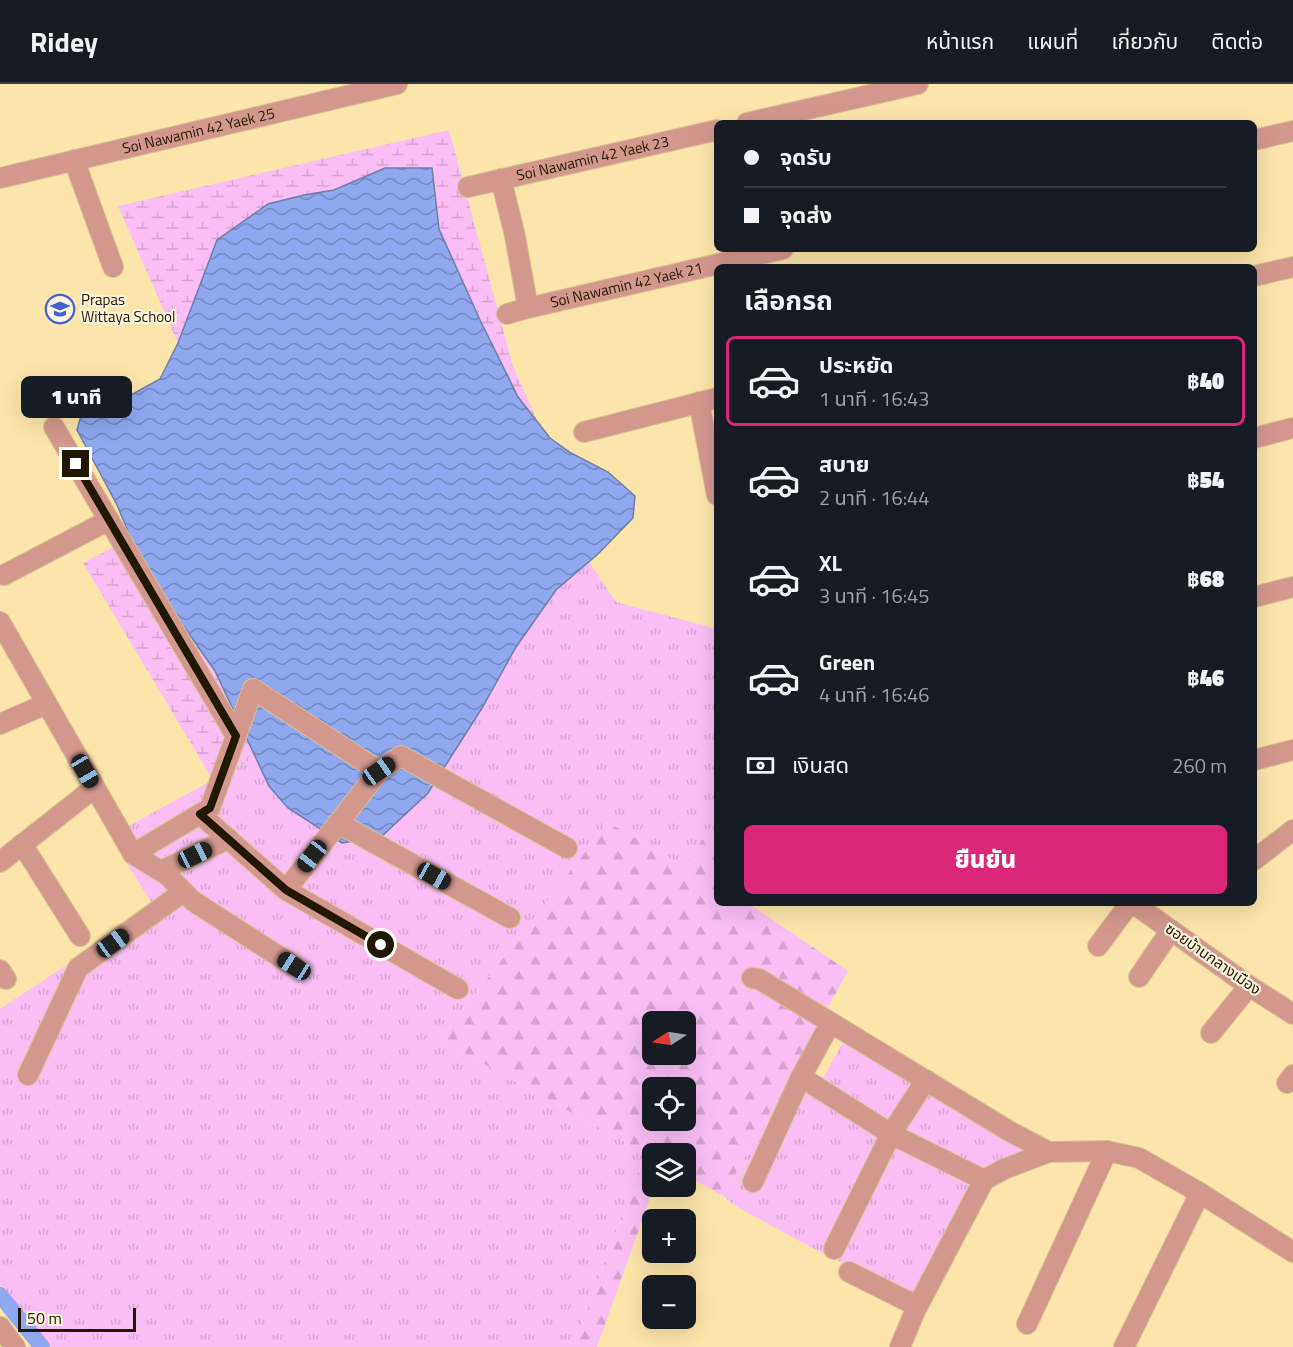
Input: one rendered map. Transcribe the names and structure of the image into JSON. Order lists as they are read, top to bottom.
{
  "streets": {
    "street": [
      "Soi Nawamin 42 Yaek 25",
      "Soi Nawamin 42 Yaek 23",
      "Soi Nawamin 42 Yaek 21",
      "ซอยบ้านกลางเมือง"
    ]
  },
  "places": {
    "school or university": ["Prapas Wittaya School"]
  },
  "scale_bar": "50 m",
  "north": "left",
  "page": {
    "header": "Ridey",
    "nav": [
      "หน้าแรก",
      "แผนที่",
      "เกี่ยวกับ",
      "ติดต่อ"
    ],
    "banner": ["จุดรับ", "จุดส่ง"],
    "heading": "เลือกรถ",
    "list": [
      {
        "name": "ประหยัด",
        "note": "1 นาที · 16:43",
        "value": "฿40"
      },
      {
        "name": "สบาย",
        "note": "2 นาที · 16:44",
        "value": "฿54"
      },
      {
        "name": "XL",
        "note": "3 นาที · 16:45",
        "value": "฿68"
      },
      {
        "name": "Green",
        "note": "4 นาที · 16:46",
        "value": "฿46"
      }
    ],
    "bubble": "1 นาที",
    "pay": ["เงินสด", "260 m"],
    "buttons": "ยืนยัน",
    "map_buttons": ["+", "−"],
    "scale": "50 m"
  }
}
